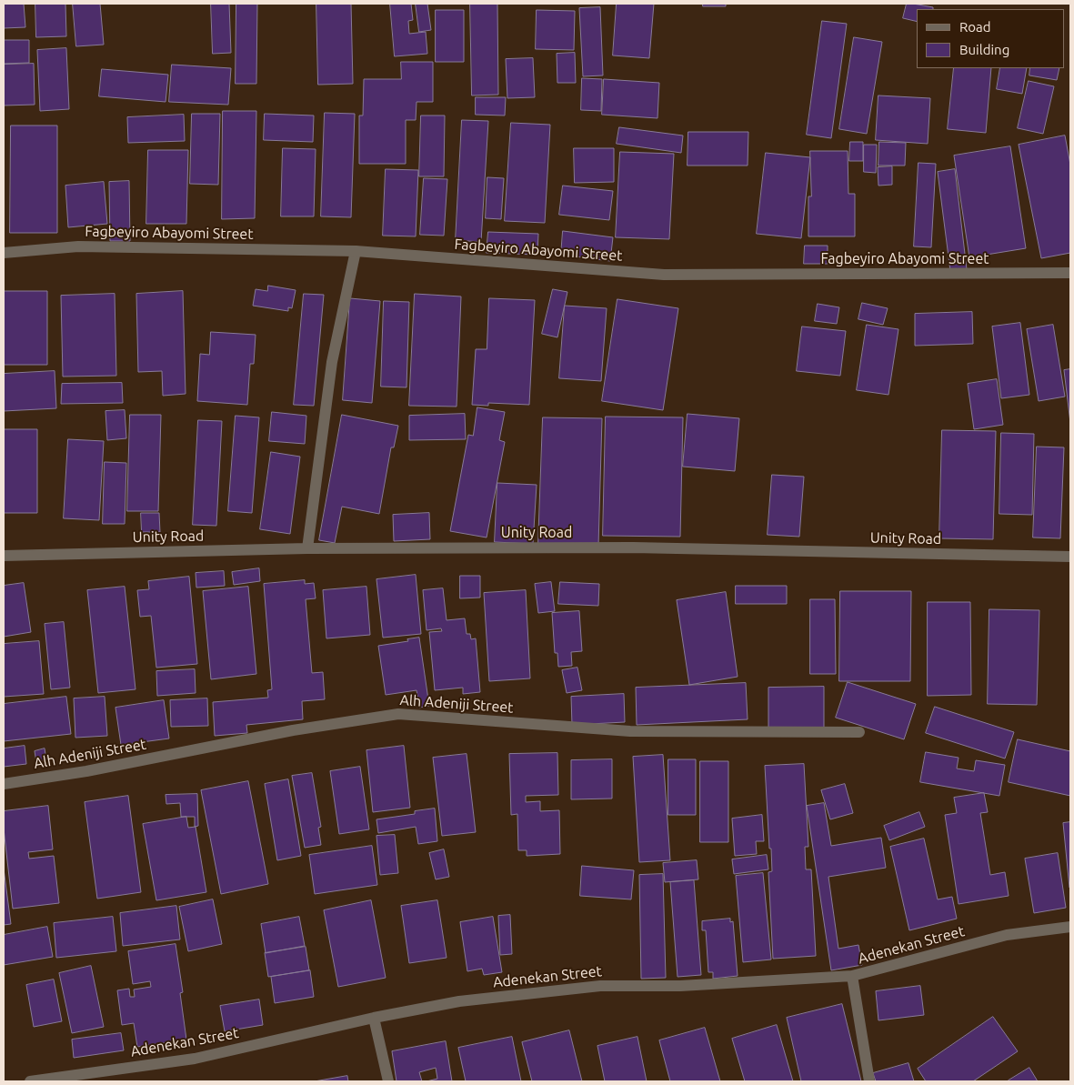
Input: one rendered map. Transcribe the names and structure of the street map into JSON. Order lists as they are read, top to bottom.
{
  "streets": {
    "street": [
      "Fagbeyiro Abayomi Street",
      "Unity Road",
      "Alh Adeniji Street",
      "Adenekan Street"
    ]
  },
  "legend": ["Road", "Building"]
}
